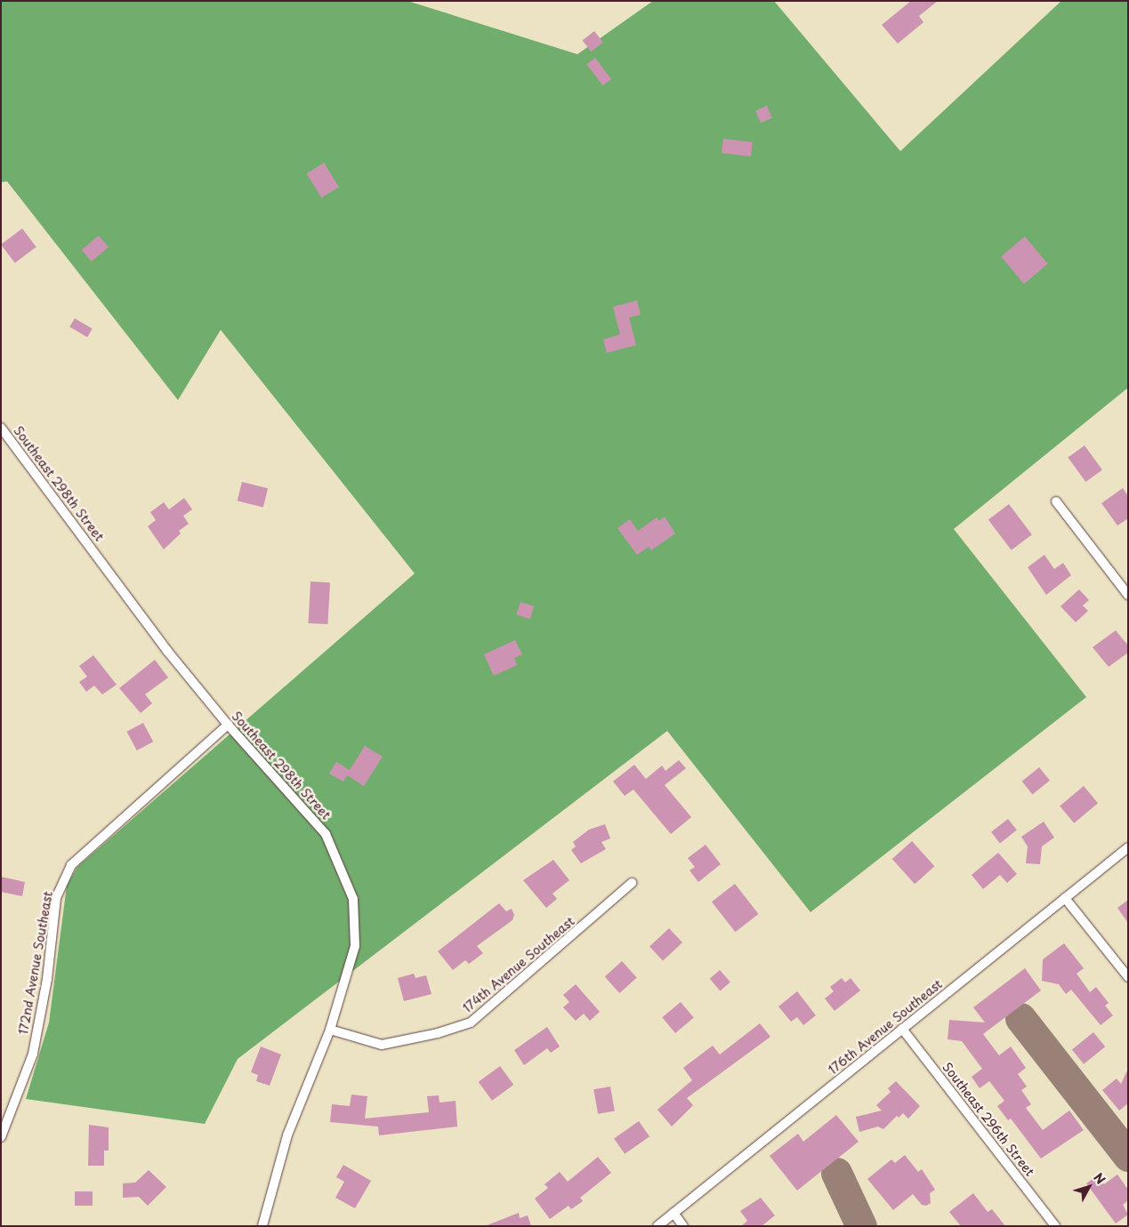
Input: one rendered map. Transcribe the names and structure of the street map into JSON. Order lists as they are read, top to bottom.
{
  "streets": {
    "street": [
      "Southeast 298th Street",
      "172nd Avenue Southeast",
      "174th Avenue Southeast",
      "176th Avenue Southeast",
      "Southeast 296th Street"
    ]
  },
  "crossings": [
    ["Southeast 298th Street", "172nd Avenue Southeast"],
    ["Southeast 298th Street", "174th Avenue Southeast"],
    ["176th Avenue Southeast", "Southeast 296th Street"]
  ],
  "north": "top right"
}
